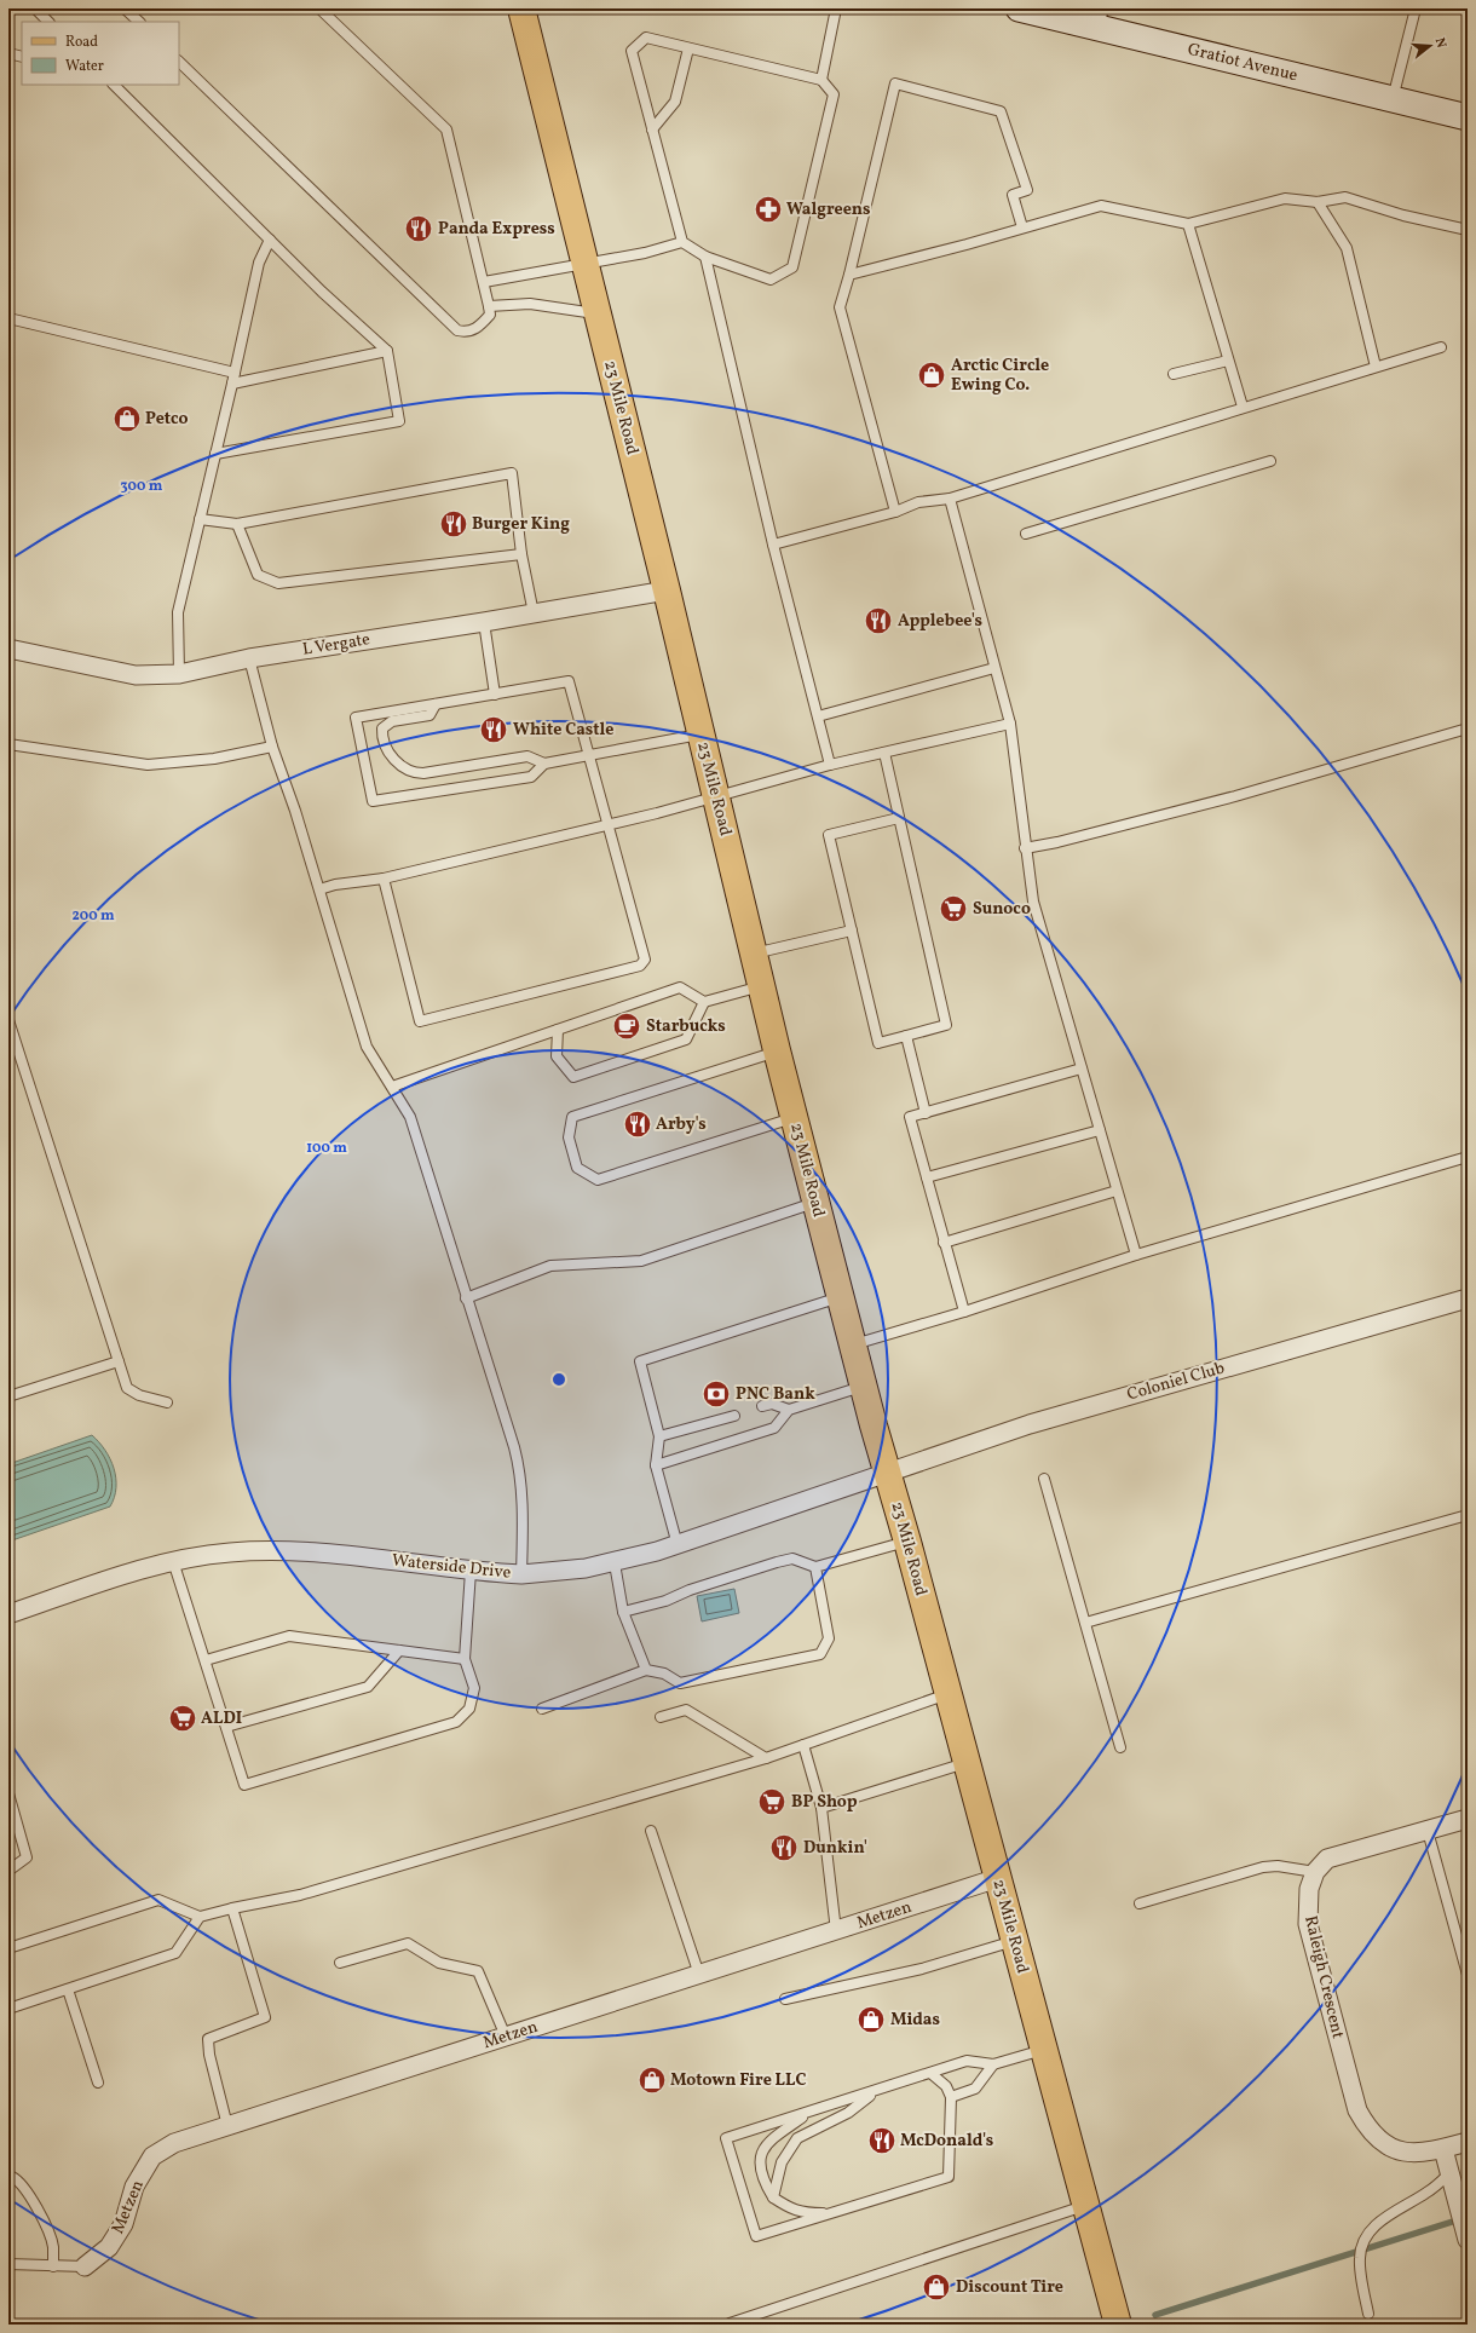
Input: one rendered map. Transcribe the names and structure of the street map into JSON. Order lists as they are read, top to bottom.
{
  "streets": {
    "main road": ["Gratiot Avenue", "23 Mile Road"],
    "street": [
      "L Vergate",
      "Coloniel Club",
      "Waterside Drive",
      "Metzen",
      "Raleigh Crescent"
    ]
  },
  "crossings": [
    ["23 Mile Road", "L Vergate"],
    ["23 Mile Road", "Coloniel Club"],
    ["23 Mile Road", "Waterside Drive"],
    ["23 Mile Road", "Metzen"],
    ["Coloniel Club", "Waterside Drive"]
  ],
  "places": {
    "pharmacy": ["Walgreens"],
    "restaurant": [
      "Panda Express",
      "Burger King",
      "Applebee's",
      "White Castle",
      "Arby's",
      "Dunkin'",
      "McDonald's"
    ],
    "shop": [
      "Arctic Circle Ewing Co.",
      "Petco",
      "Midas",
      "Motown Fire LLC",
      "Discount Tire"
    ],
    "supermarket": ["Sunoco", "ALDI", "BP Shop"],
    "cafe": ["Starbucks"],
    "bank": ["PNC Bank"]
  },
  "legend": ["Road", "Water"],
  "north": "right",
  "rings": ["300 m", "200 m", "100 m"]
}
